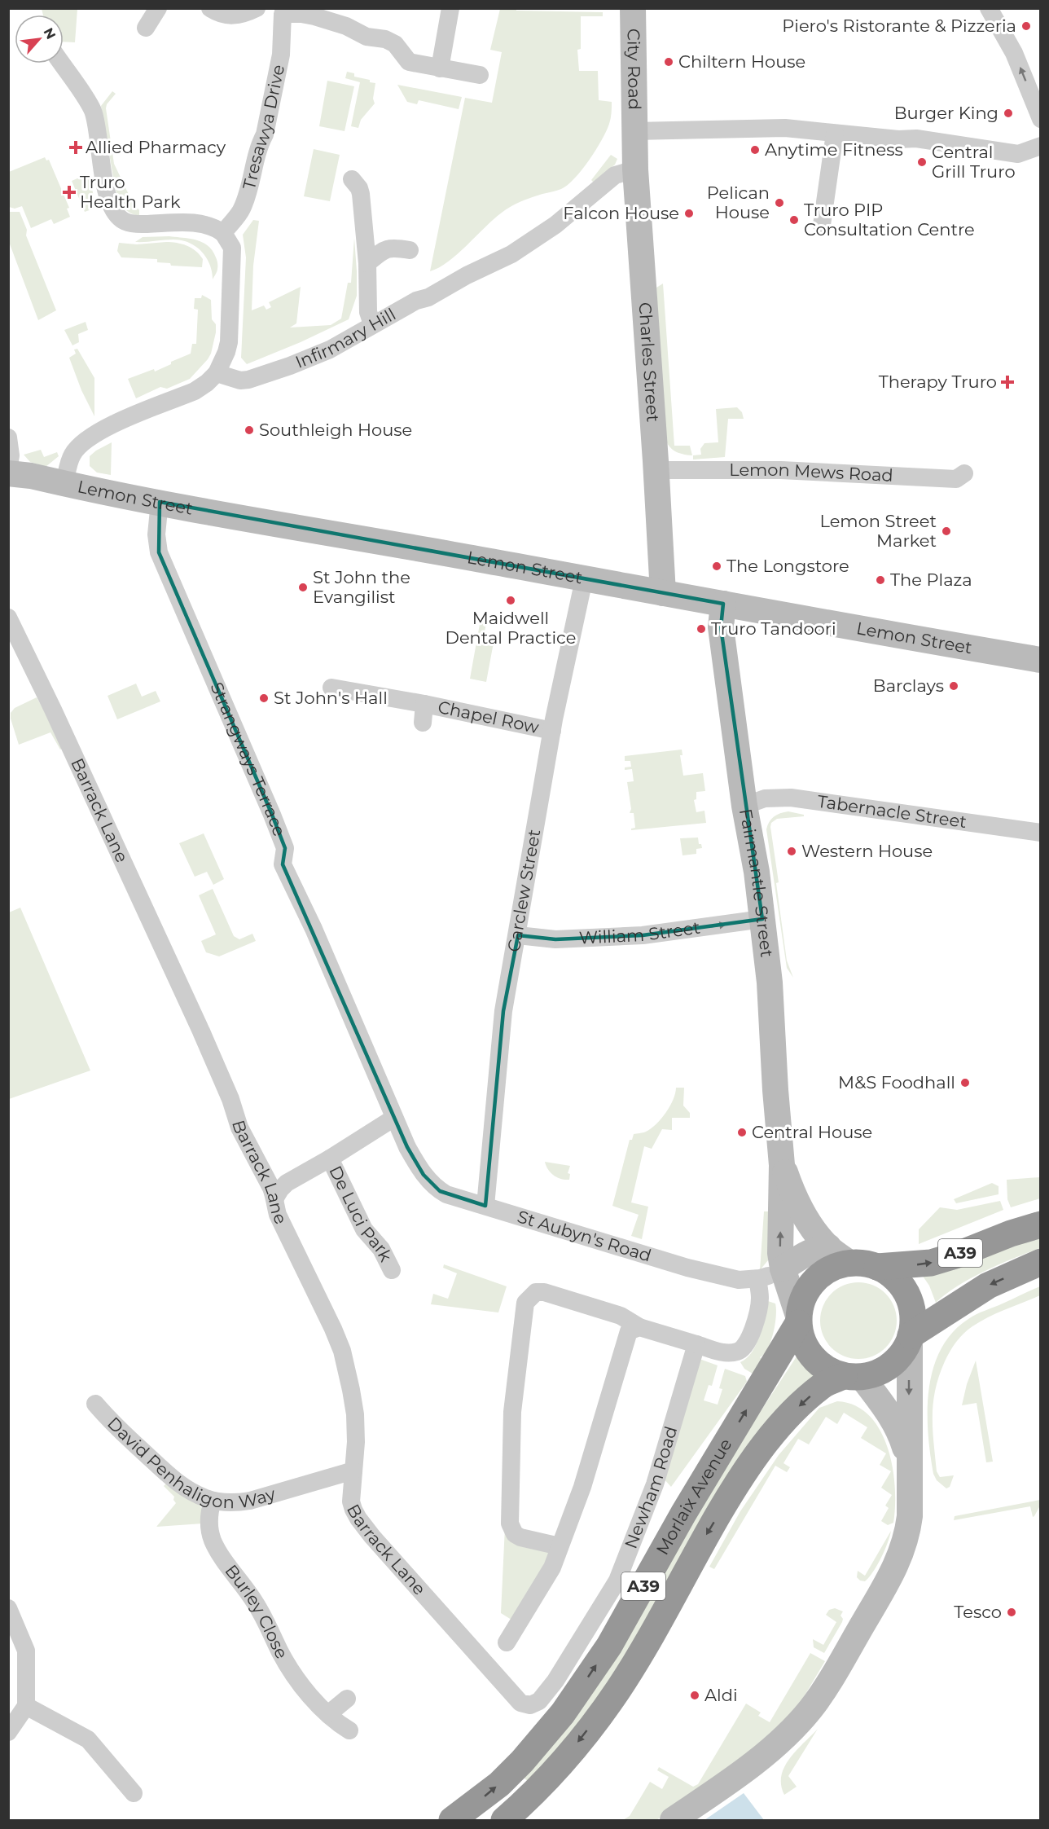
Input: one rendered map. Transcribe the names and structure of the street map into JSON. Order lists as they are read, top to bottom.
{
  "streets": {
    "highway": ["A39", "Morlaix Avenue"],
    "street": [
      "City Road",
      "Tresawya Drive",
      "Infirmary Hill",
      "Charles Street",
      "Lemon Mews Road",
      "Lemon Street",
      "Chapel Row",
      "Strangways Terrace",
      "Barrack Lane",
      "Tabernacle Street",
      "Fairmantle Street",
      "Carclew Street",
      "William Street",
      "De Luci Park",
      "St Aubyn's Road",
      "David Penhaligon Way",
      "Newham Road",
      "Burley Close"
    ]
  },
  "crossings": [
    ["City Road", "Charles Street"],
    ["Infirmary Hill", "Charles Street"],
    ["Charles Street", "Lemon Mews Road"],
    ["Charles Street", "Lemon Street"],
    ["Lemon Street", "Strangways Terrace"],
    ["Lemon Street", "Fairmantle Street"],
    ["Lemon Street", "Carclew Street"],
    ["Chapel Row", "Carclew Street"],
    ["Strangways Terrace", "St Aubyn's Road"],
    ["Barrack Lane", "David Penhaligon Way"],
    ["Barrack Lane", "Newham Road"],
    ["Tabernacle Street", "Fairmantle Street"],
    ["Fairmantle Street", "William Street"],
    ["Fairmantle Street", "St Aubyn's Road"],
    ["Fairmantle Street", "A39"],
    ["Fairmantle Street", "Morlaix Avenue"],
    ["Carclew Street", "William Street"],
    ["Carclew Street", "St Aubyn's Road"],
    ["A39", "Morlaix Avenue"],
    ["David Penhaligon Way", "Burley Close"]
  ],
  "one_way": ["William Street"],
  "places": {
    "other": [
      "Piero's Ristorante & Pizzeria",
      "Chiltern House",
      "Burger King",
      "Anytime Fitness",
      "Central Grill Truro",
      "Pelican House",
      "Falcon House",
      "Truro PIP Consultation Centre",
      "Southleigh House",
      "Lemon Street Market",
      "The Longstore",
      "The Plaza",
      "St John the Evangilist",
      "Maidwell Dental Practice",
      "Truro Tandoori",
      "Barclays",
      "St John's Hall",
      "Western House",
      "M&S Foodhall",
      "Central House",
      "Tesco",
      "Aldi"
    ],
    "health": ["Allied Pharmacy", "Truro Health Park", "Therapy Truro"]
  },
  "north": "top right"
}
